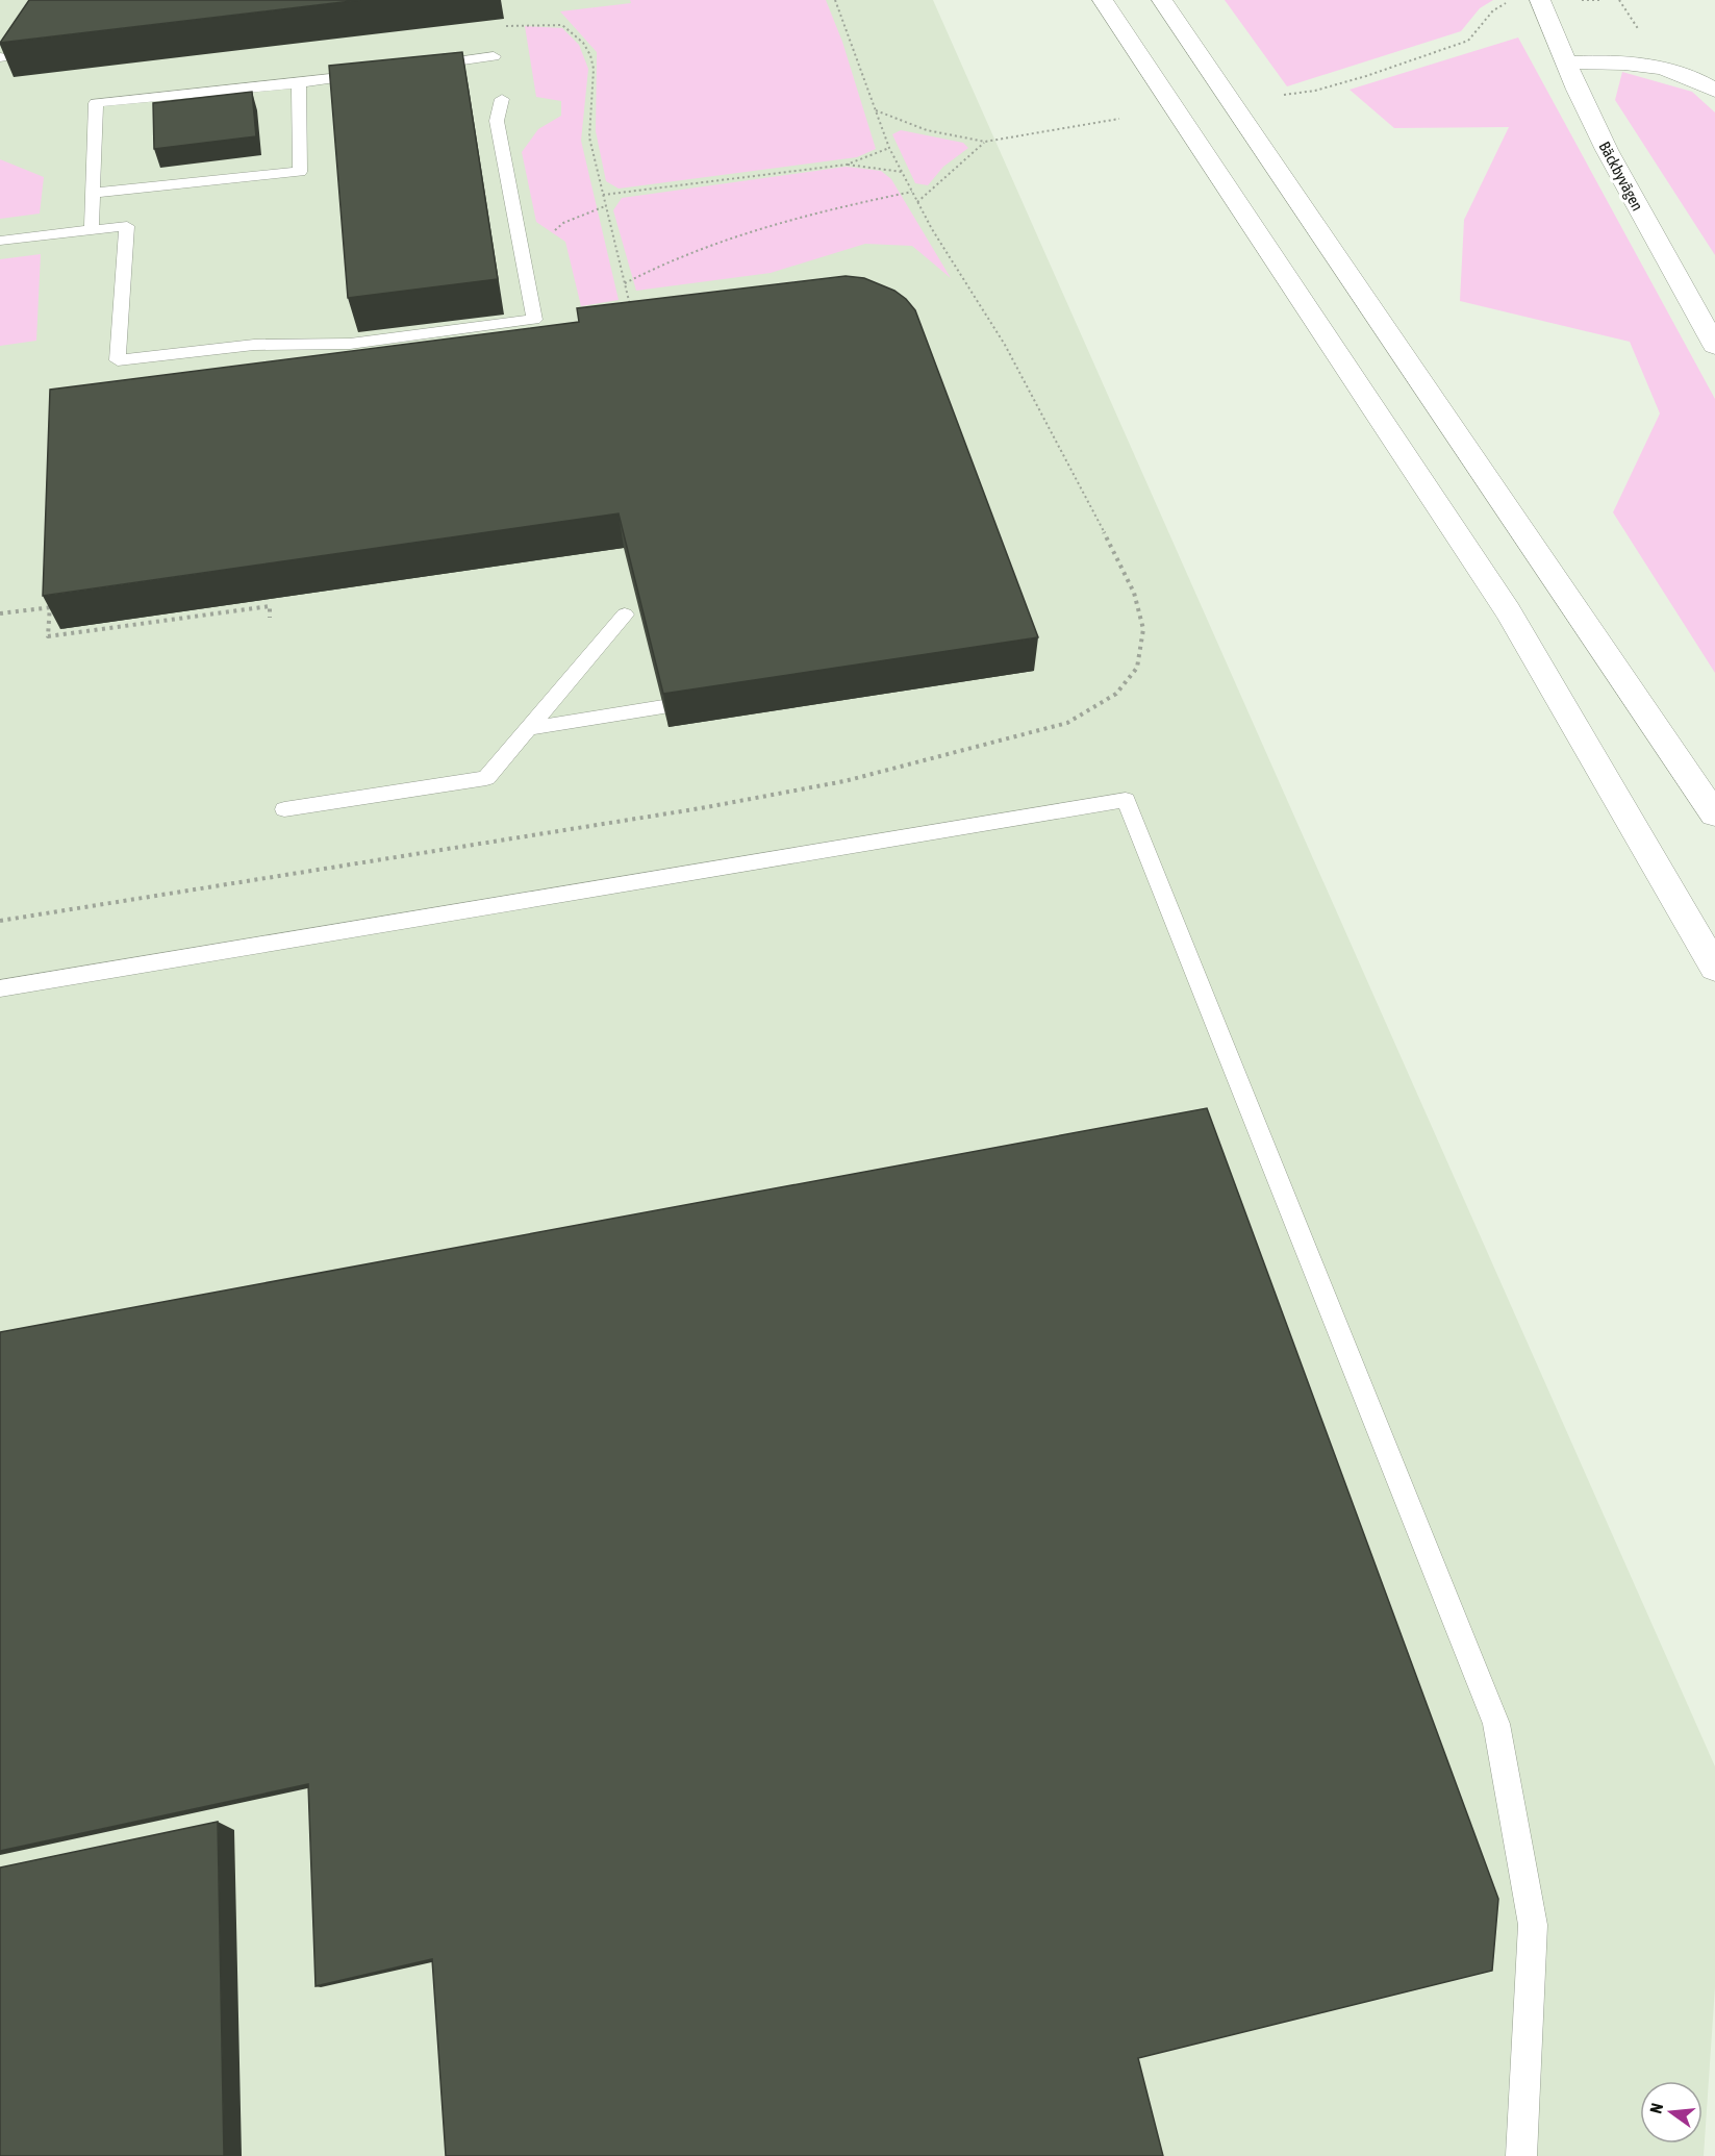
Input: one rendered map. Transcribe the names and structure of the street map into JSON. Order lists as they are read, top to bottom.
{
  "streets": {
    "main road": ["Bäckbyvägen"]
  },
  "north": "left"
}
